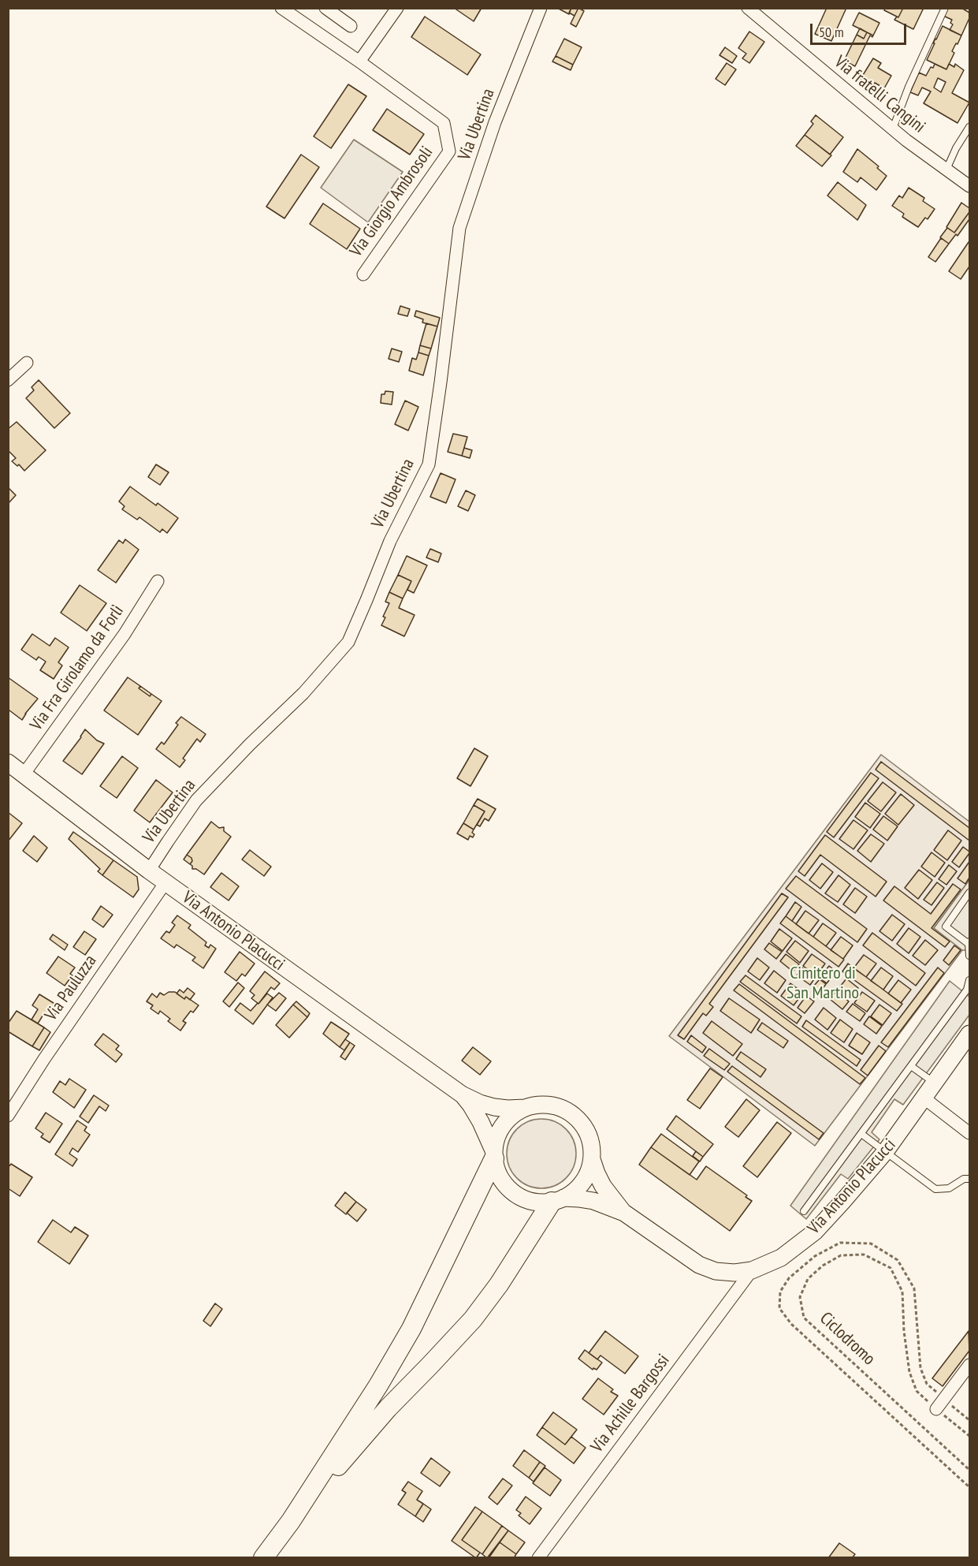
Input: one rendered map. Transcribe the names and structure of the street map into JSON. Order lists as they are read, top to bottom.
{
  "streets": {
    "main road": ["Via Antonio Placucci"],
    "street": [
      "Via fratelli Cangini",
      "Via Ubertina",
      "Via Giorgio Ambrosoli",
      "Via Fra Girolamo da Forlì",
      "Via Pauluzza",
      "Via Achille Bargossi"
    ],
    "path": ["Ciclodromo"]
  },
  "crossings": [
    ["Via Ubertina", "Via Antonio Placucci"],
    ["Via Fra Girolamo da Forlì", "Via Antonio Placucci"],
    ["Via Antonio Placucci", "Via Pauluzza"],
    ["Via Antonio Placucci", "Via Achille Bargossi"]
  ],
  "parks": ["Cimitero di San Martino"],
  "scale_bar": "50 m"
}
